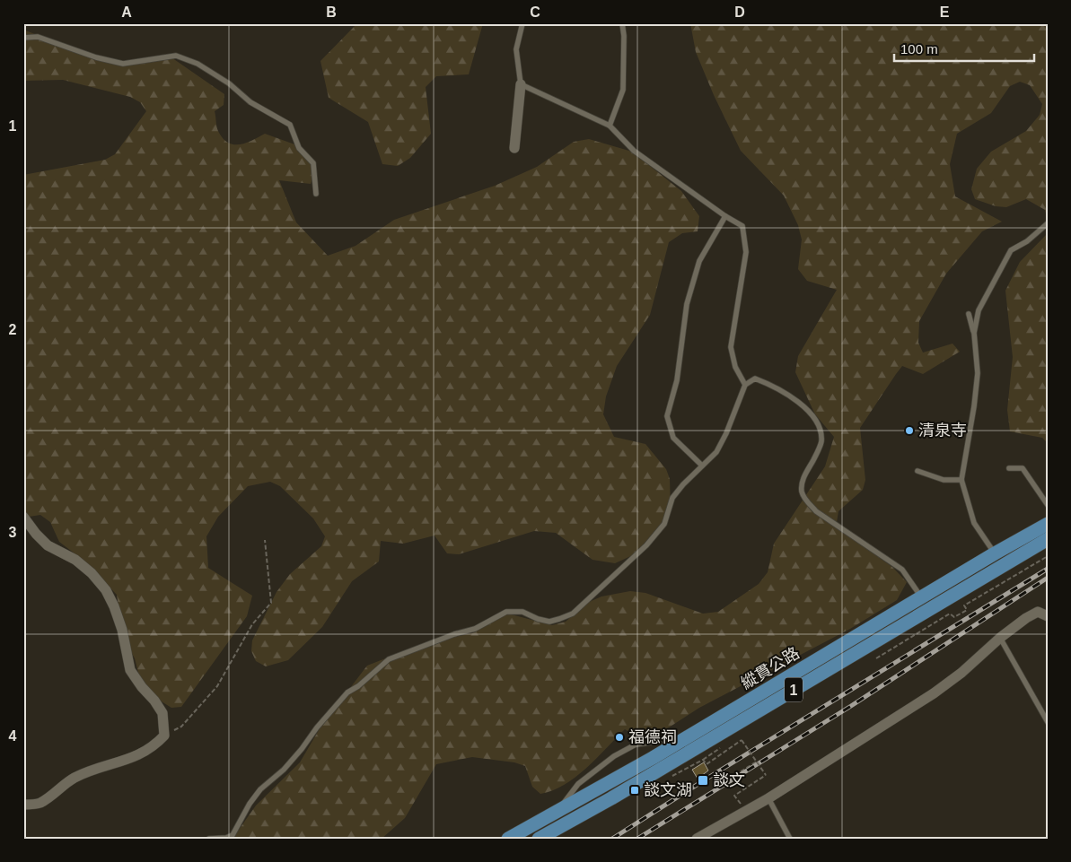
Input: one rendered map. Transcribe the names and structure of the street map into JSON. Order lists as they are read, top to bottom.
{
  "streets": {
    "main road": ["縱貫公路", "1"]
  },
  "places": {
    "other": ["清泉寺", "福德祠"],
    "transit": ["談文", "談文湖"]
  },
  "scale_bar": "100 m",
  "grid": {
    "columns": [
      "A",
      "B",
      "C",
      "D",
      "E"
    ],
    "rows": [
      "1",
      "2",
      "3",
      "4"
    ]
  }
}
